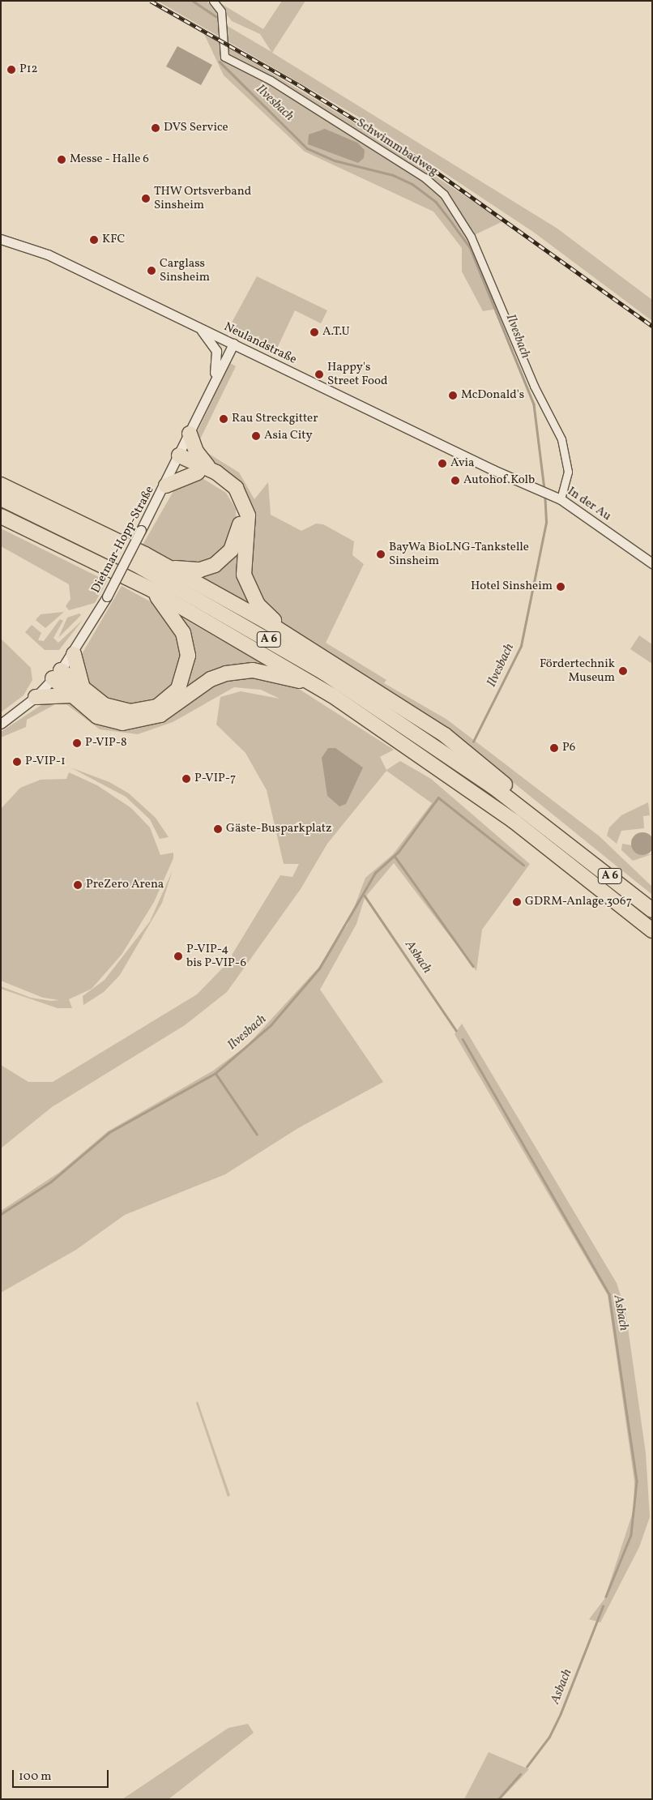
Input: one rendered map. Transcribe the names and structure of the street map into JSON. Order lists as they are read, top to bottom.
{
  "streets": {
    "highway": ["A 6"],
    "street": [
      "Schwimmbadweg",
      "Neulandstraße",
      "In der Au",
      "Dietmar-Hopp-Straße"
    ]
  },
  "crossings": [
    ["Schwimmbadweg", "In der Au"],
    ["Neulandstraße", "In der Au"],
    ["Neulandstraße", "Dietmar-Hopp-Straße"]
  ],
  "water": ["Ilvesbach", "Asbach"],
  "places": [
    "P12",
    "DVS Service",
    "Messe - Halle 6",
    "THW Ortsverband Sinsheim",
    "KFC",
    "Carglass Sinsheim",
    "A.T.U",
    "Happy's Street Food",
    "McDonald's",
    "Rau Streckgitter",
    "Asia City",
    "Avia",
    "Autohof Kolb",
    "BayWa BioLNG-Tankstelle Sinsheim",
    "Hotel Sinsheim",
    "Fördertechnik Museum",
    "P-VIP-8",
    "P6",
    "P-VIP-1",
    "P-VIP-7",
    "Gäste-Busparkplatz",
    "PreZero Arena",
    "GDRM-Anlage 3067",
    "P-VIP-4 bis P-VIP-6"
  ],
  "scale_bar": "100 m"
}
